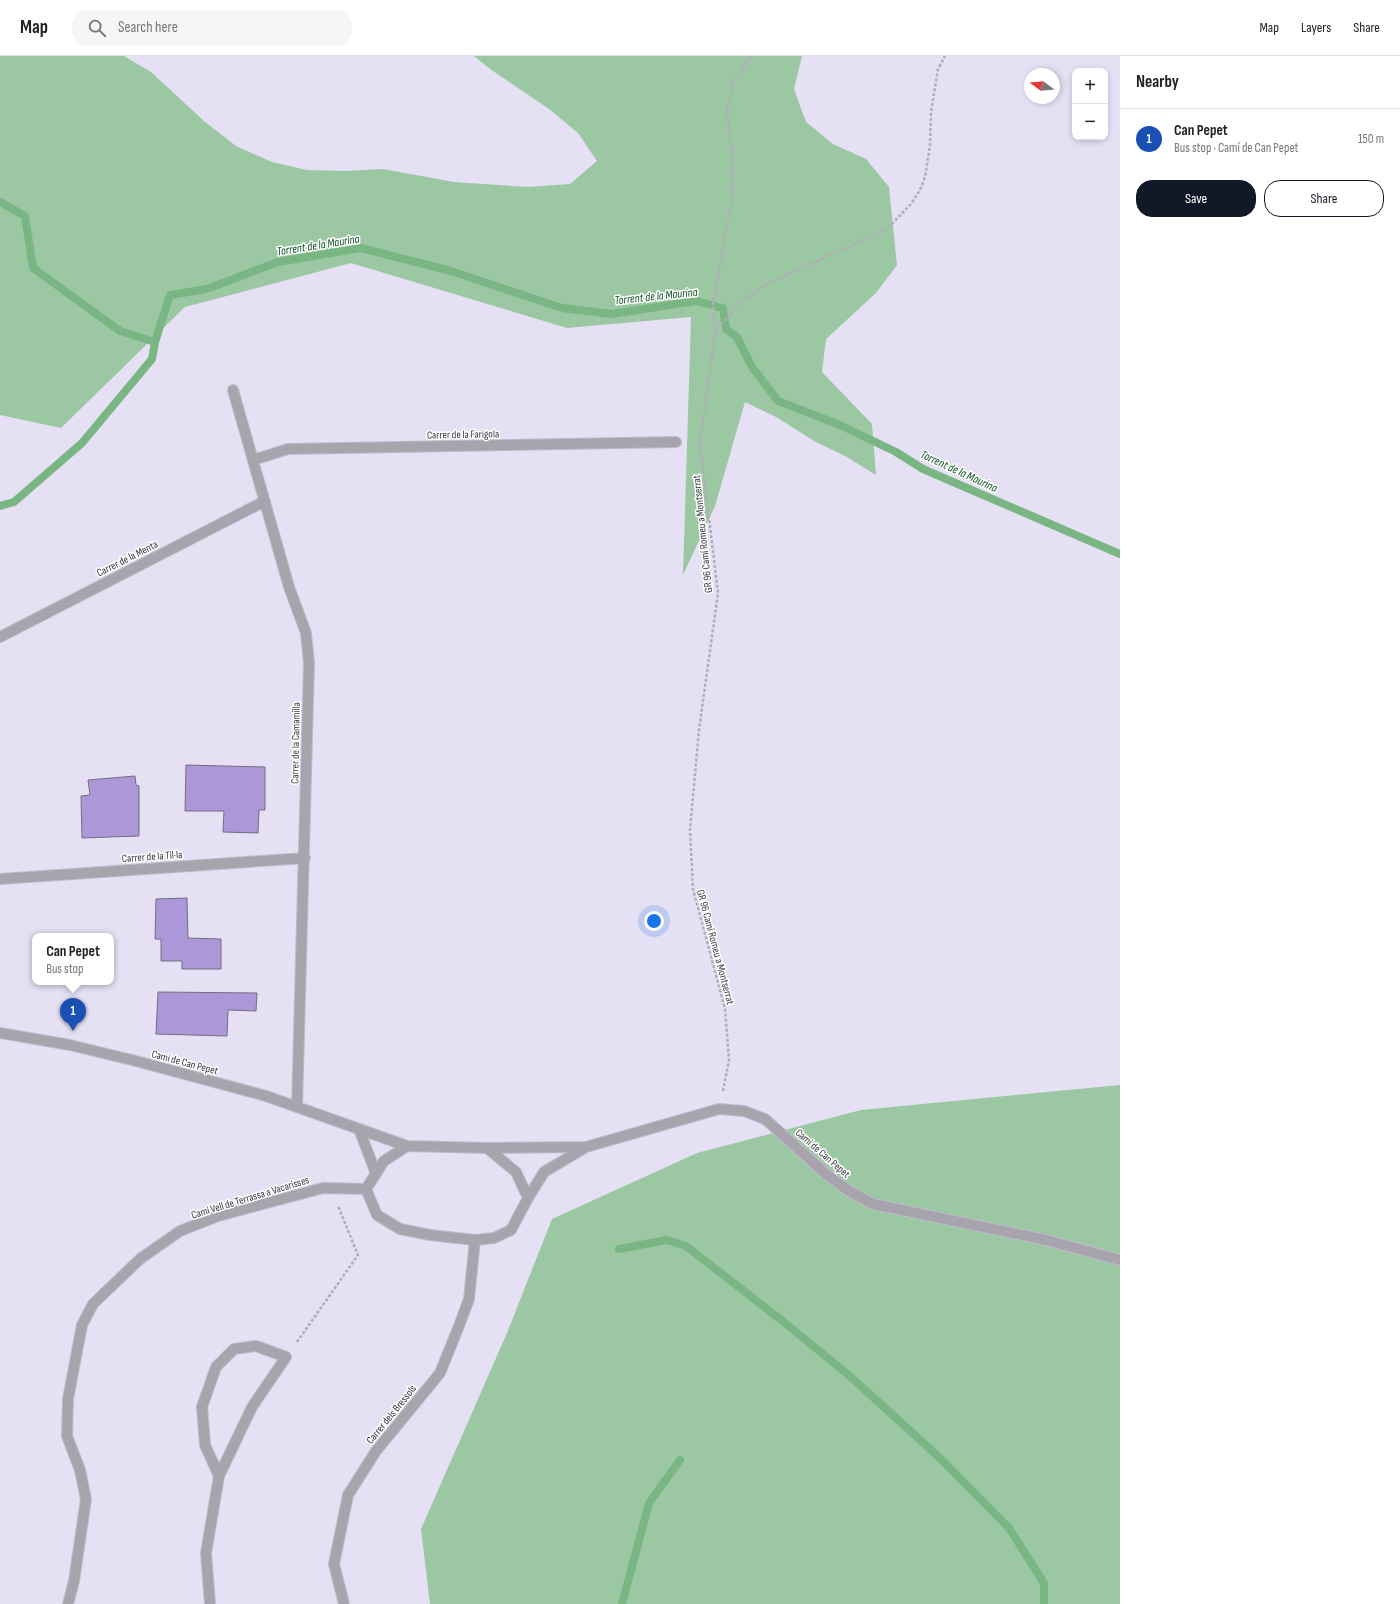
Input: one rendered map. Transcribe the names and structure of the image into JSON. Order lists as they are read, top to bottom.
{
  "streets": {
    "street": [
      "Carrer de la Farigola",
      "Carrer de la Menta",
      "Carrer de la Camamilla",
      "Carrer de la Til·la",
      "Camí de Can Pepet",
      "Camí Vell de Terrassa a Vacarisses",
      "Carrer dels Bressols"
    ],
    "path": ["GR 96 Camí Romeu a Montserrat"]
  },
  "crossings": [
    ["Carrer de la Farigola", "Carrer de la Camamilla"],
    ["GR 96 Camí Romeu a Montserrat", "Camí de Can Pepet"],
    ["Carrer de la Menta", "Carrer de la Camamilla"],
    ["Carrer de la Camamilla", "Carrer de la Til·la"],
    ["Carrer de la Camamilla", "Camí de Can Pepet"],
    ["Camí de Can Pepet", "Camí Vell de Terrassa a Vacarisses"],
    ["Camí de Can Pepet", "Carrer dels Bressols"],
    ["Camí Vell de Terrassa a Vacarisses", "Carrer dels Bressols"]
  ],
  "water": ["Torrent de la Maurina"],
  "north": "left",
  "page": {
    "header": "Map",
    "search": "Search here",
    "nav": ["Map", "Layers", "Share"],
    "heading": "Nearby",
    "map_buttons": ["+", "−"],
    "list": [
      {
        "mark": "1",
        "name": "Can Pepet",
        "note": "Bus stop · Camí de Can Pepet",
        "value": "150 m"
      }
    ],
    "buttons": ["Save", "Share"],
    "popup": ["Can Pepet", "Bus stop"],
    "pins": "1"
  }
}
